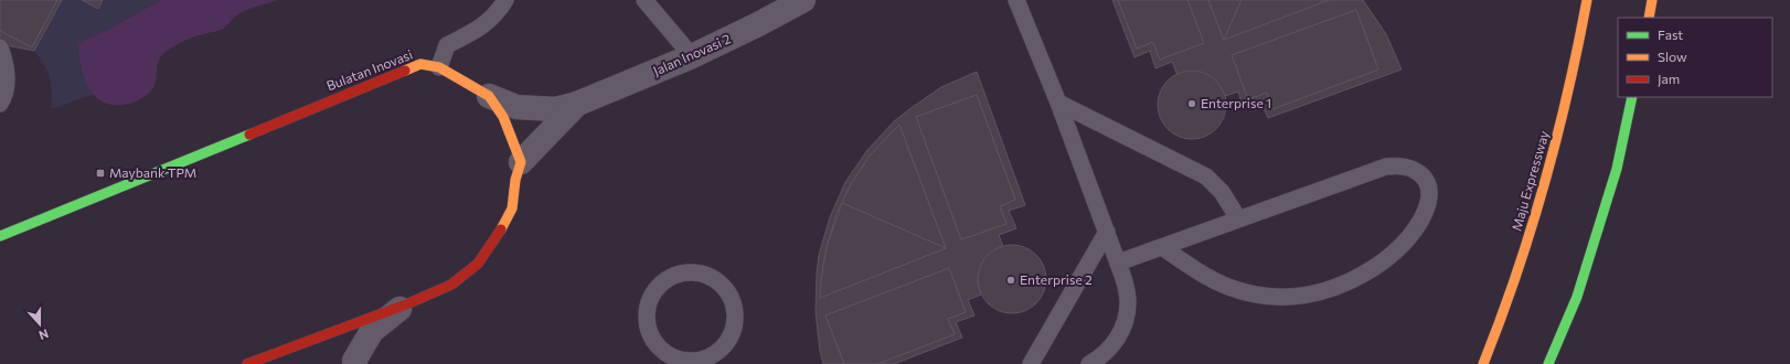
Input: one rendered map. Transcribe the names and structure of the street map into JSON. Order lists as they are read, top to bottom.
{
  "streets": {
    "main road": ["Bulatan Inovasi", "Maju Expressway"],
    "street": ["Jalan Inovasi 2"]
  },
  "crossings": [
    ["Jalan Inovasi 2", "Bulatan Inovasi"]
  ],
  "places": {
    "other": ["Enterprise 1", "Enterprise 2"],
    "transit": ["Maybank TPM"]
  },
  "legend": ["Fast", "Slow", "Jam"],
  "north": "bottom"
}
